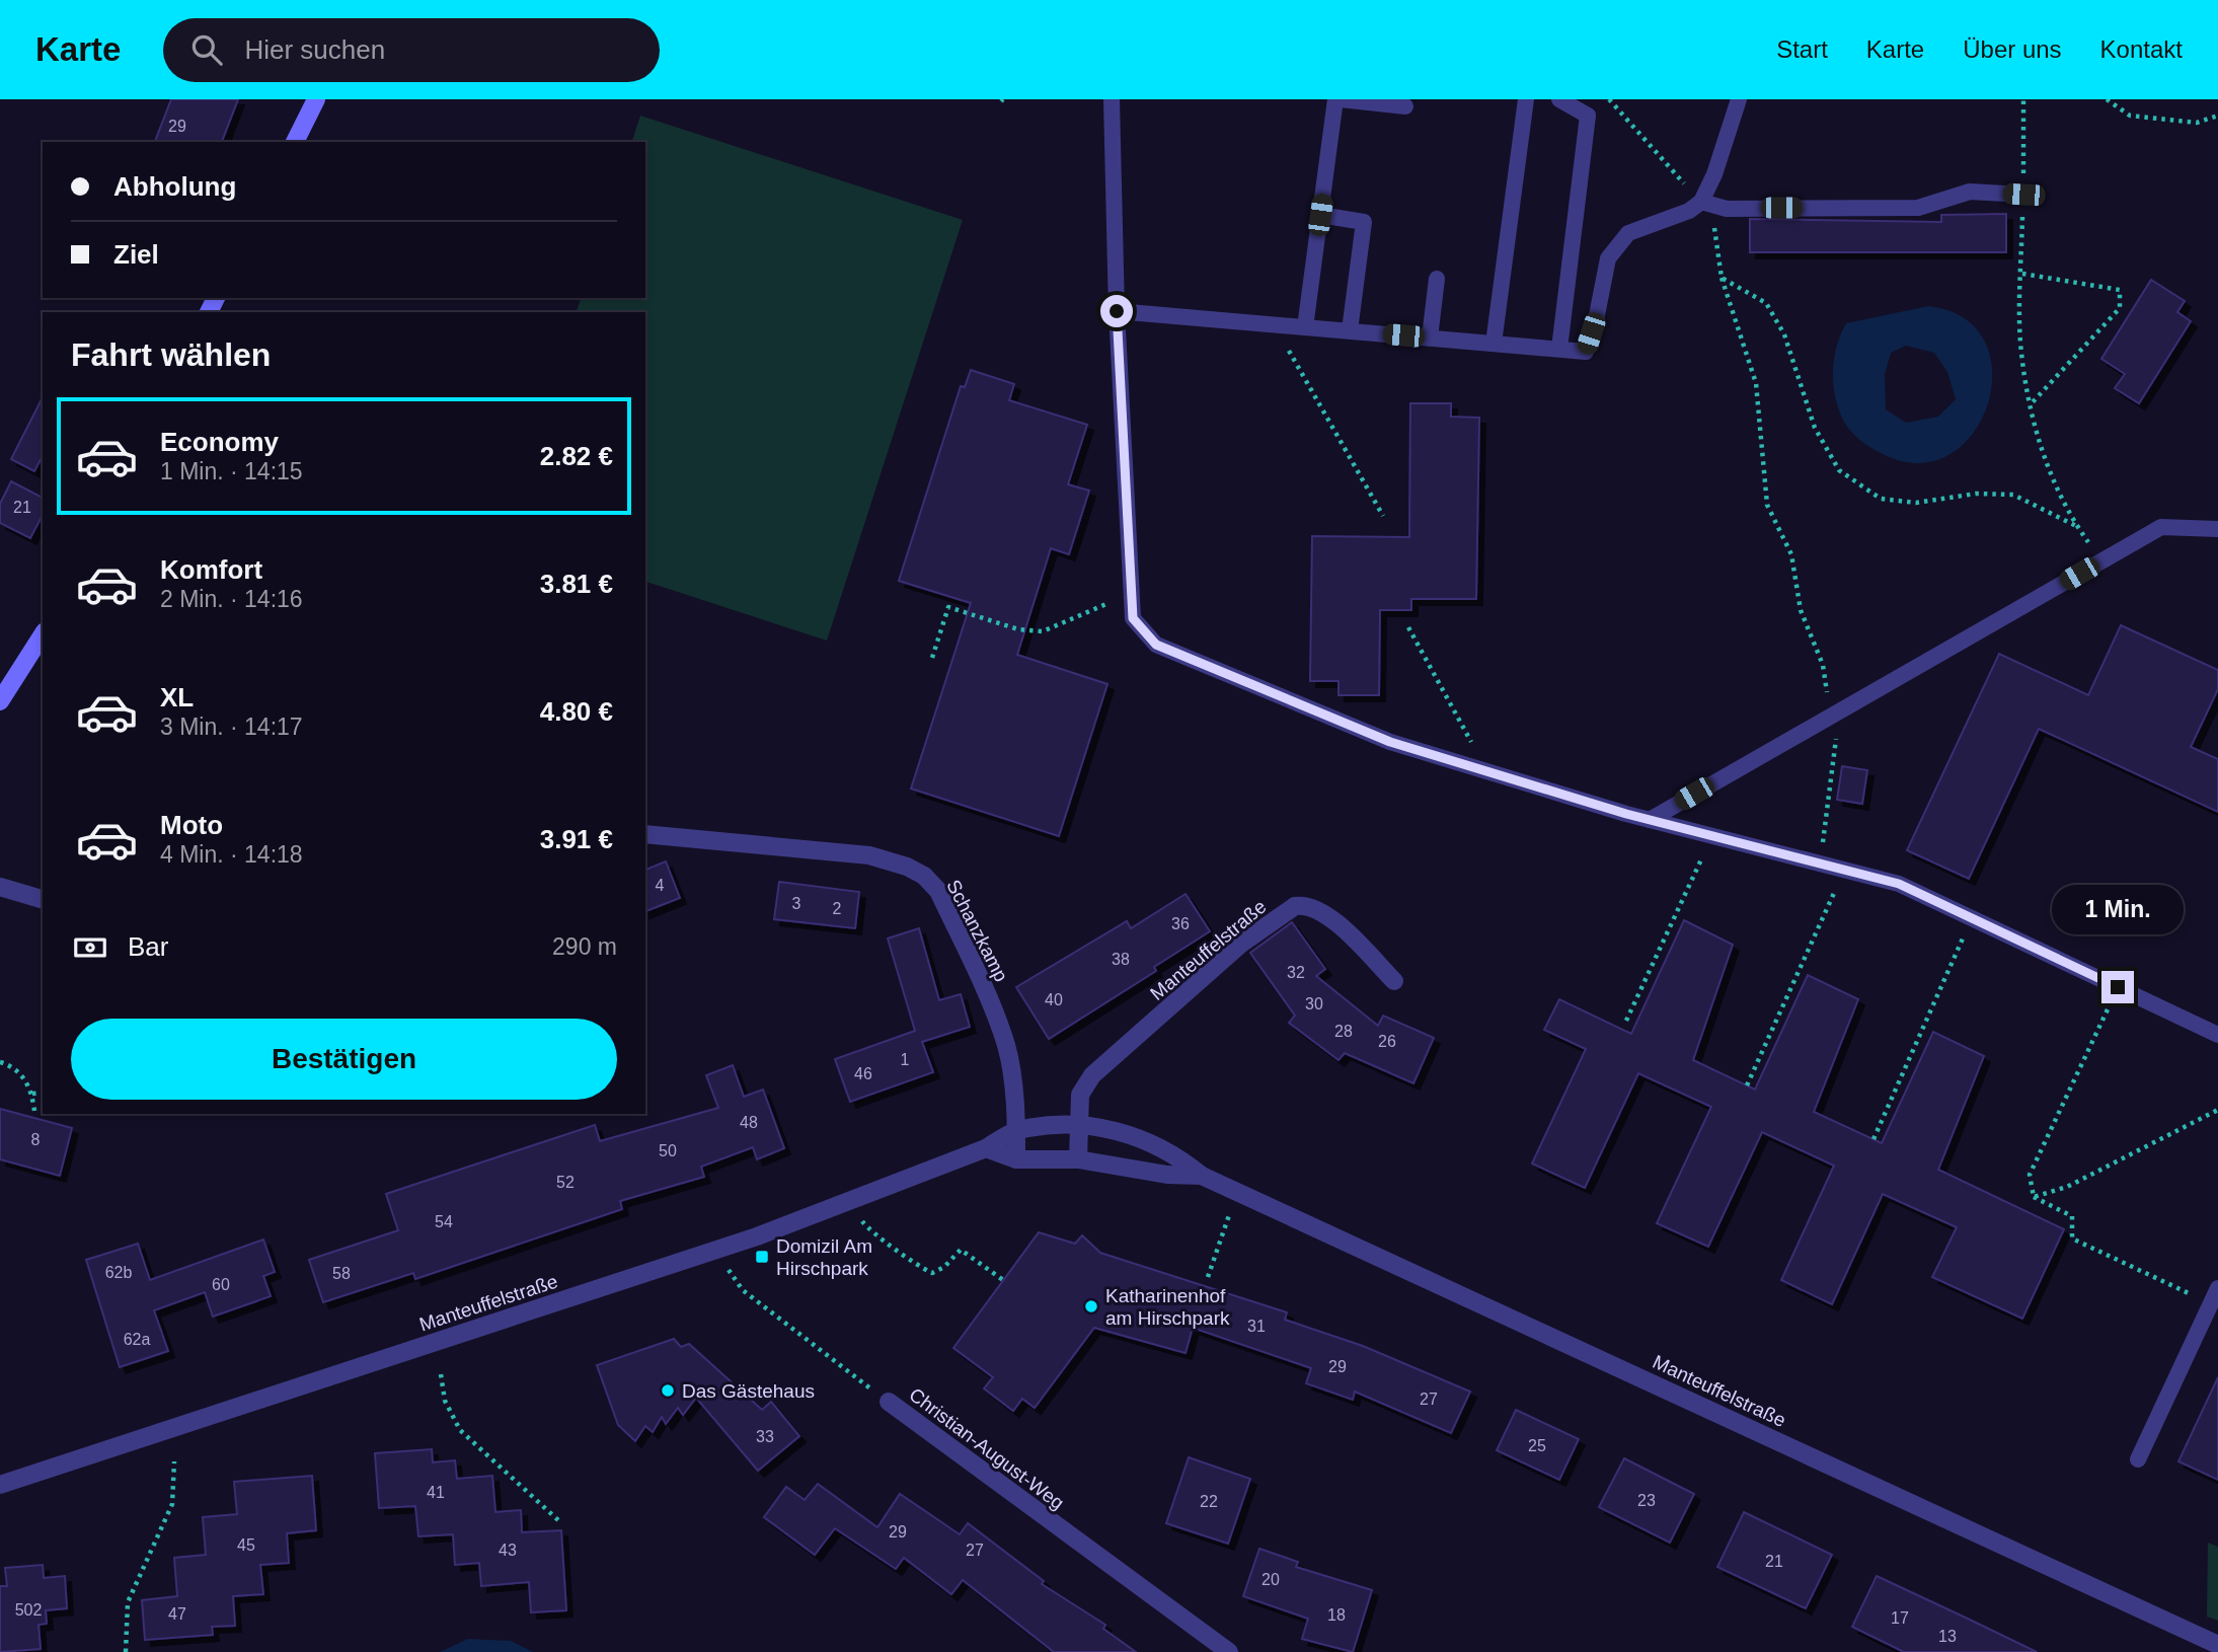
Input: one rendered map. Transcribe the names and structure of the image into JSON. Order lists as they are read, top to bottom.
{
  "streets": {
    "street": ["Schanzkamp", "Manteuffelstraße", "Christian-August-Weg"]
  },
  "crossings": [
    ["Schanzkamp", "Manteuffelstraße"]
  ],
  "places": {
    "transit": ["Domizil Am Hirschpark"],
    "other": ["Katharinenhof am Hirschpark", "Das Gästehaus"]
  },
  "house_numbers": [
    "29",
    "21",
    "4",
    "3",
    "2",
    "36",
    "38",
    "32",
    "40",
    "30",
    "28",
    "26",
    "1",
    "46",
    "48",
    "8",
    "50",
    "52",
    "54",
    "62b",
    "58",
    "60",
    "31",
    "62a",
    "29",
    "27",
    "33",
    "25",
    "41",
    "23",
    "22",
    "29",
    "45",
    "43",
    "27",
    "21",
    "20",
    "502",
    "47",
    "18",
    "17",
    "13"
  ],
  "page": {
    "header": "Karte",
    "search": "Hier suchen",
    "nav": [
      "Start",
      "Karte",
      "Über uns",
      "Kontakt"
    ],
    "banner": ["Abholung", "Ziel"],
    "heading": "Fahrt wählen",
    "list": [
      {
        "name": "Economy",
        "note": "1 Min. · 14:15",
        "value": "2.82 €"
      },
      {
        "name": "Komfort",
        "note": "2 Min. · 14:16",
        "value": "3.81 €"
      },
      {
        "name": "XL",
        "note": "3 Min. · 14:17",
        "value": "4.80 €"
      },
      {
        "name": "Moto",
        "note": "4 Min. · 14:18",
        "value": "3.91 €"
      }
    ],
    "bubble": "1 Min.",
    "pay": ["Bar", "290 m"],
    "buttons": "Bestätigen"
  }
}
